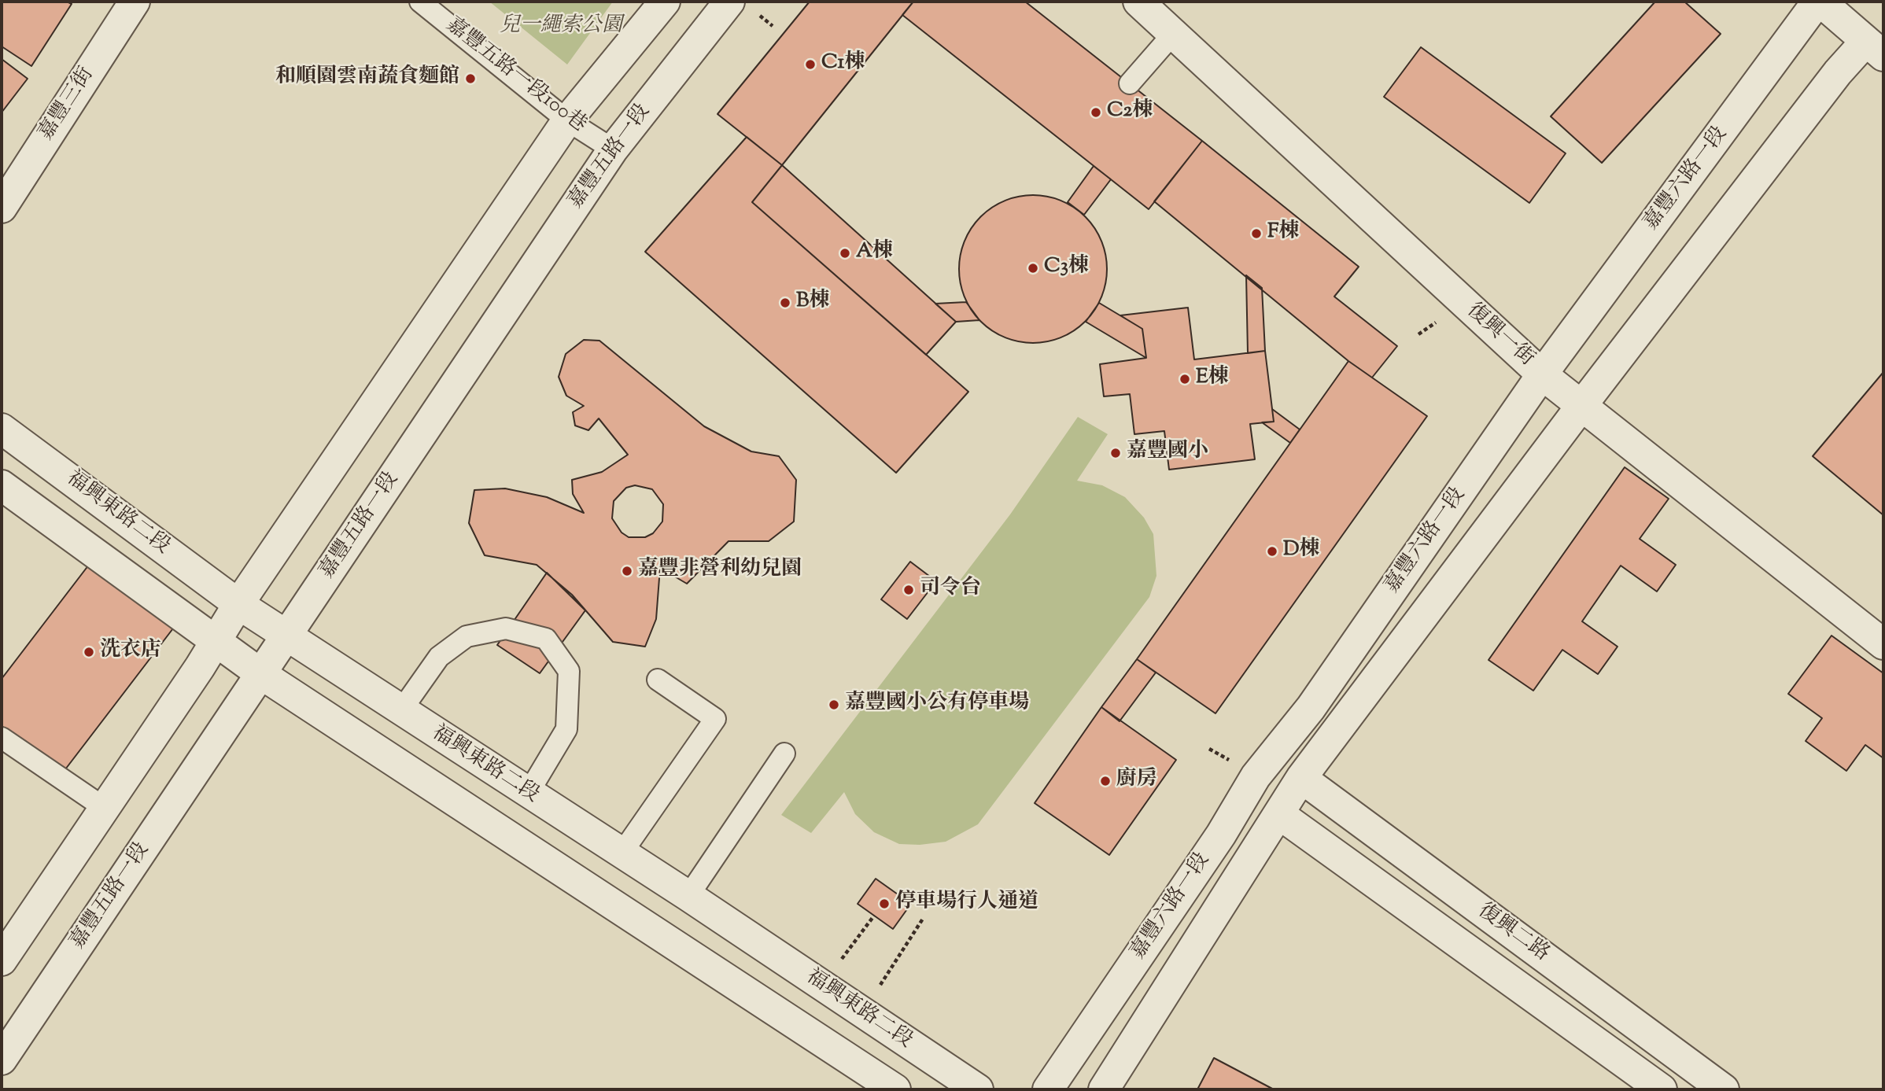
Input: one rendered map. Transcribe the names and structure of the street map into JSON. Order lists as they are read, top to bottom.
{
  "streets": {
    "street": [
      "嘉豐三街",
      "嘉豐五路一段",
      "嘉豐六路一段",
      "復興一街",
      "福興東路二段",
      "復興二路"
    ],
    "lane": ["嘉豐五路一段100巷"]
  },
  "crossings": [
    ["嘉豐五路一段100巷", "嘉豐五路一段"],
    ["嘉豐五路一段", "福興東路二段"],
    ["嘉豐六路一段", "復興一街"],
    ["嘉豐六路一段", "復興二路"]
  ],
  "parks": ["兒一繩索公園"],
  "places": [
    "C1棟",
    "和順園雲南蔬食麵館",
    "C2棟",
    "F棟",
    "A棟",
    "C3棟",
    "B棟",
    "E棟",
    "嘉豐國小",
    "D棟",
    "嘉豐非營利幼兒園",
    "司令台",
    "洗衣店",
    "嘉豐國小公有停車場",
    "廚房",
    "停車場行人通道"
  ]
}
